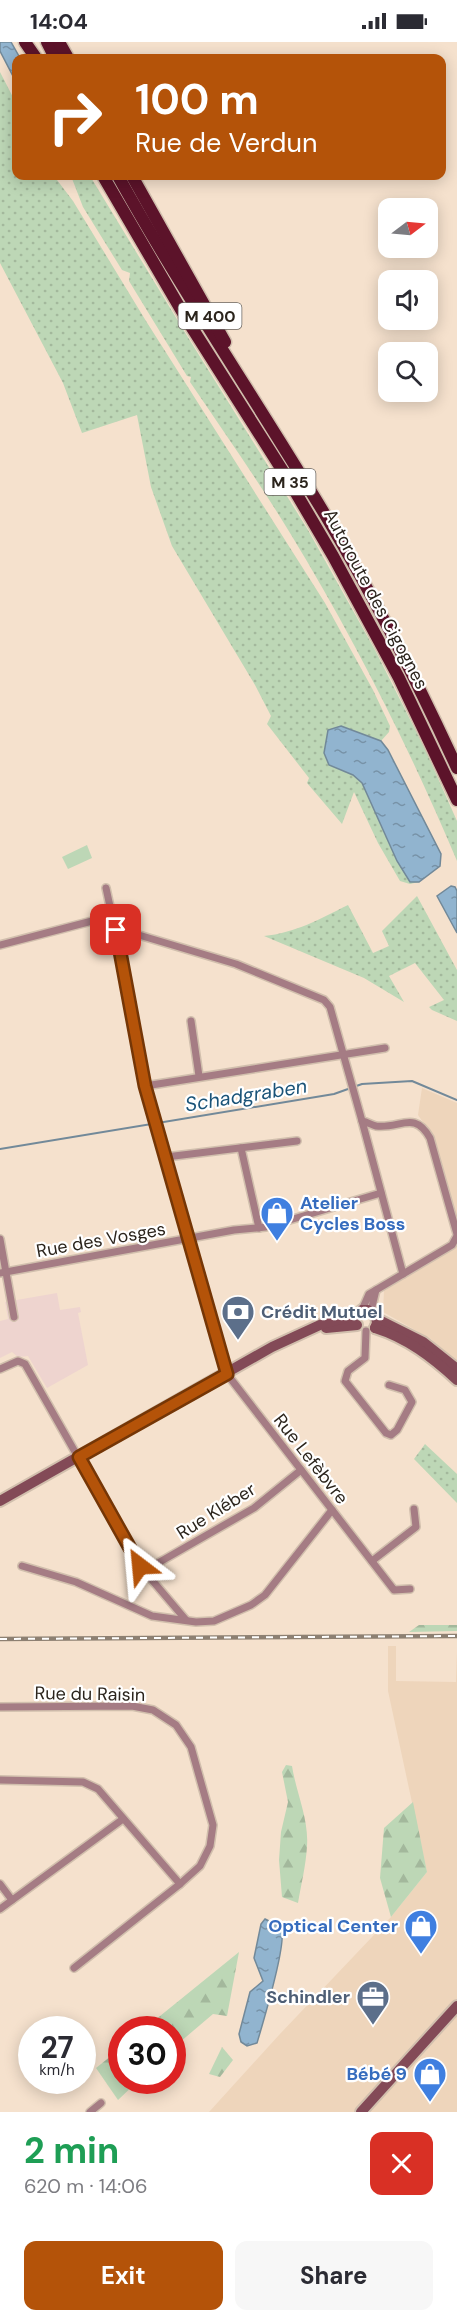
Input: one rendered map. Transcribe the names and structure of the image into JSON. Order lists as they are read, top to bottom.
{
  "streets": {
    "highway": ["M 400", "M 35", "Autoroute des Cigognes"],
    "street": [
      "Rue des Vosges",
      "Rue Lefèbvre",
      "Rue Kléber",
      "Rue du Raisin"
    ]
  },
  "crossings": [
    ["M 400", "Autoroute des Cigognes"],
    ["Rue Lefèbvre", "Rue Kléber"]
  ],
  "water": ["Schadgraben"],
  "places": {
    "shop": ["Atelier Cycles Boss", "Optical Center", "Bébé 9"],
    "bank": ["Crédit Mutuel"],
    "office": ["Schindler"]
  },
  "north": "right",
  "page": {
    "status": "14:04",
    "turn": ["100 m", "Rue de Verdun"],
    "speed": "27 km/h",
    "limit": "30",
    "heading": ["2 min", "620 m · 14:06"],
    "buttons": ["Exit", "Share"]
  }
}
